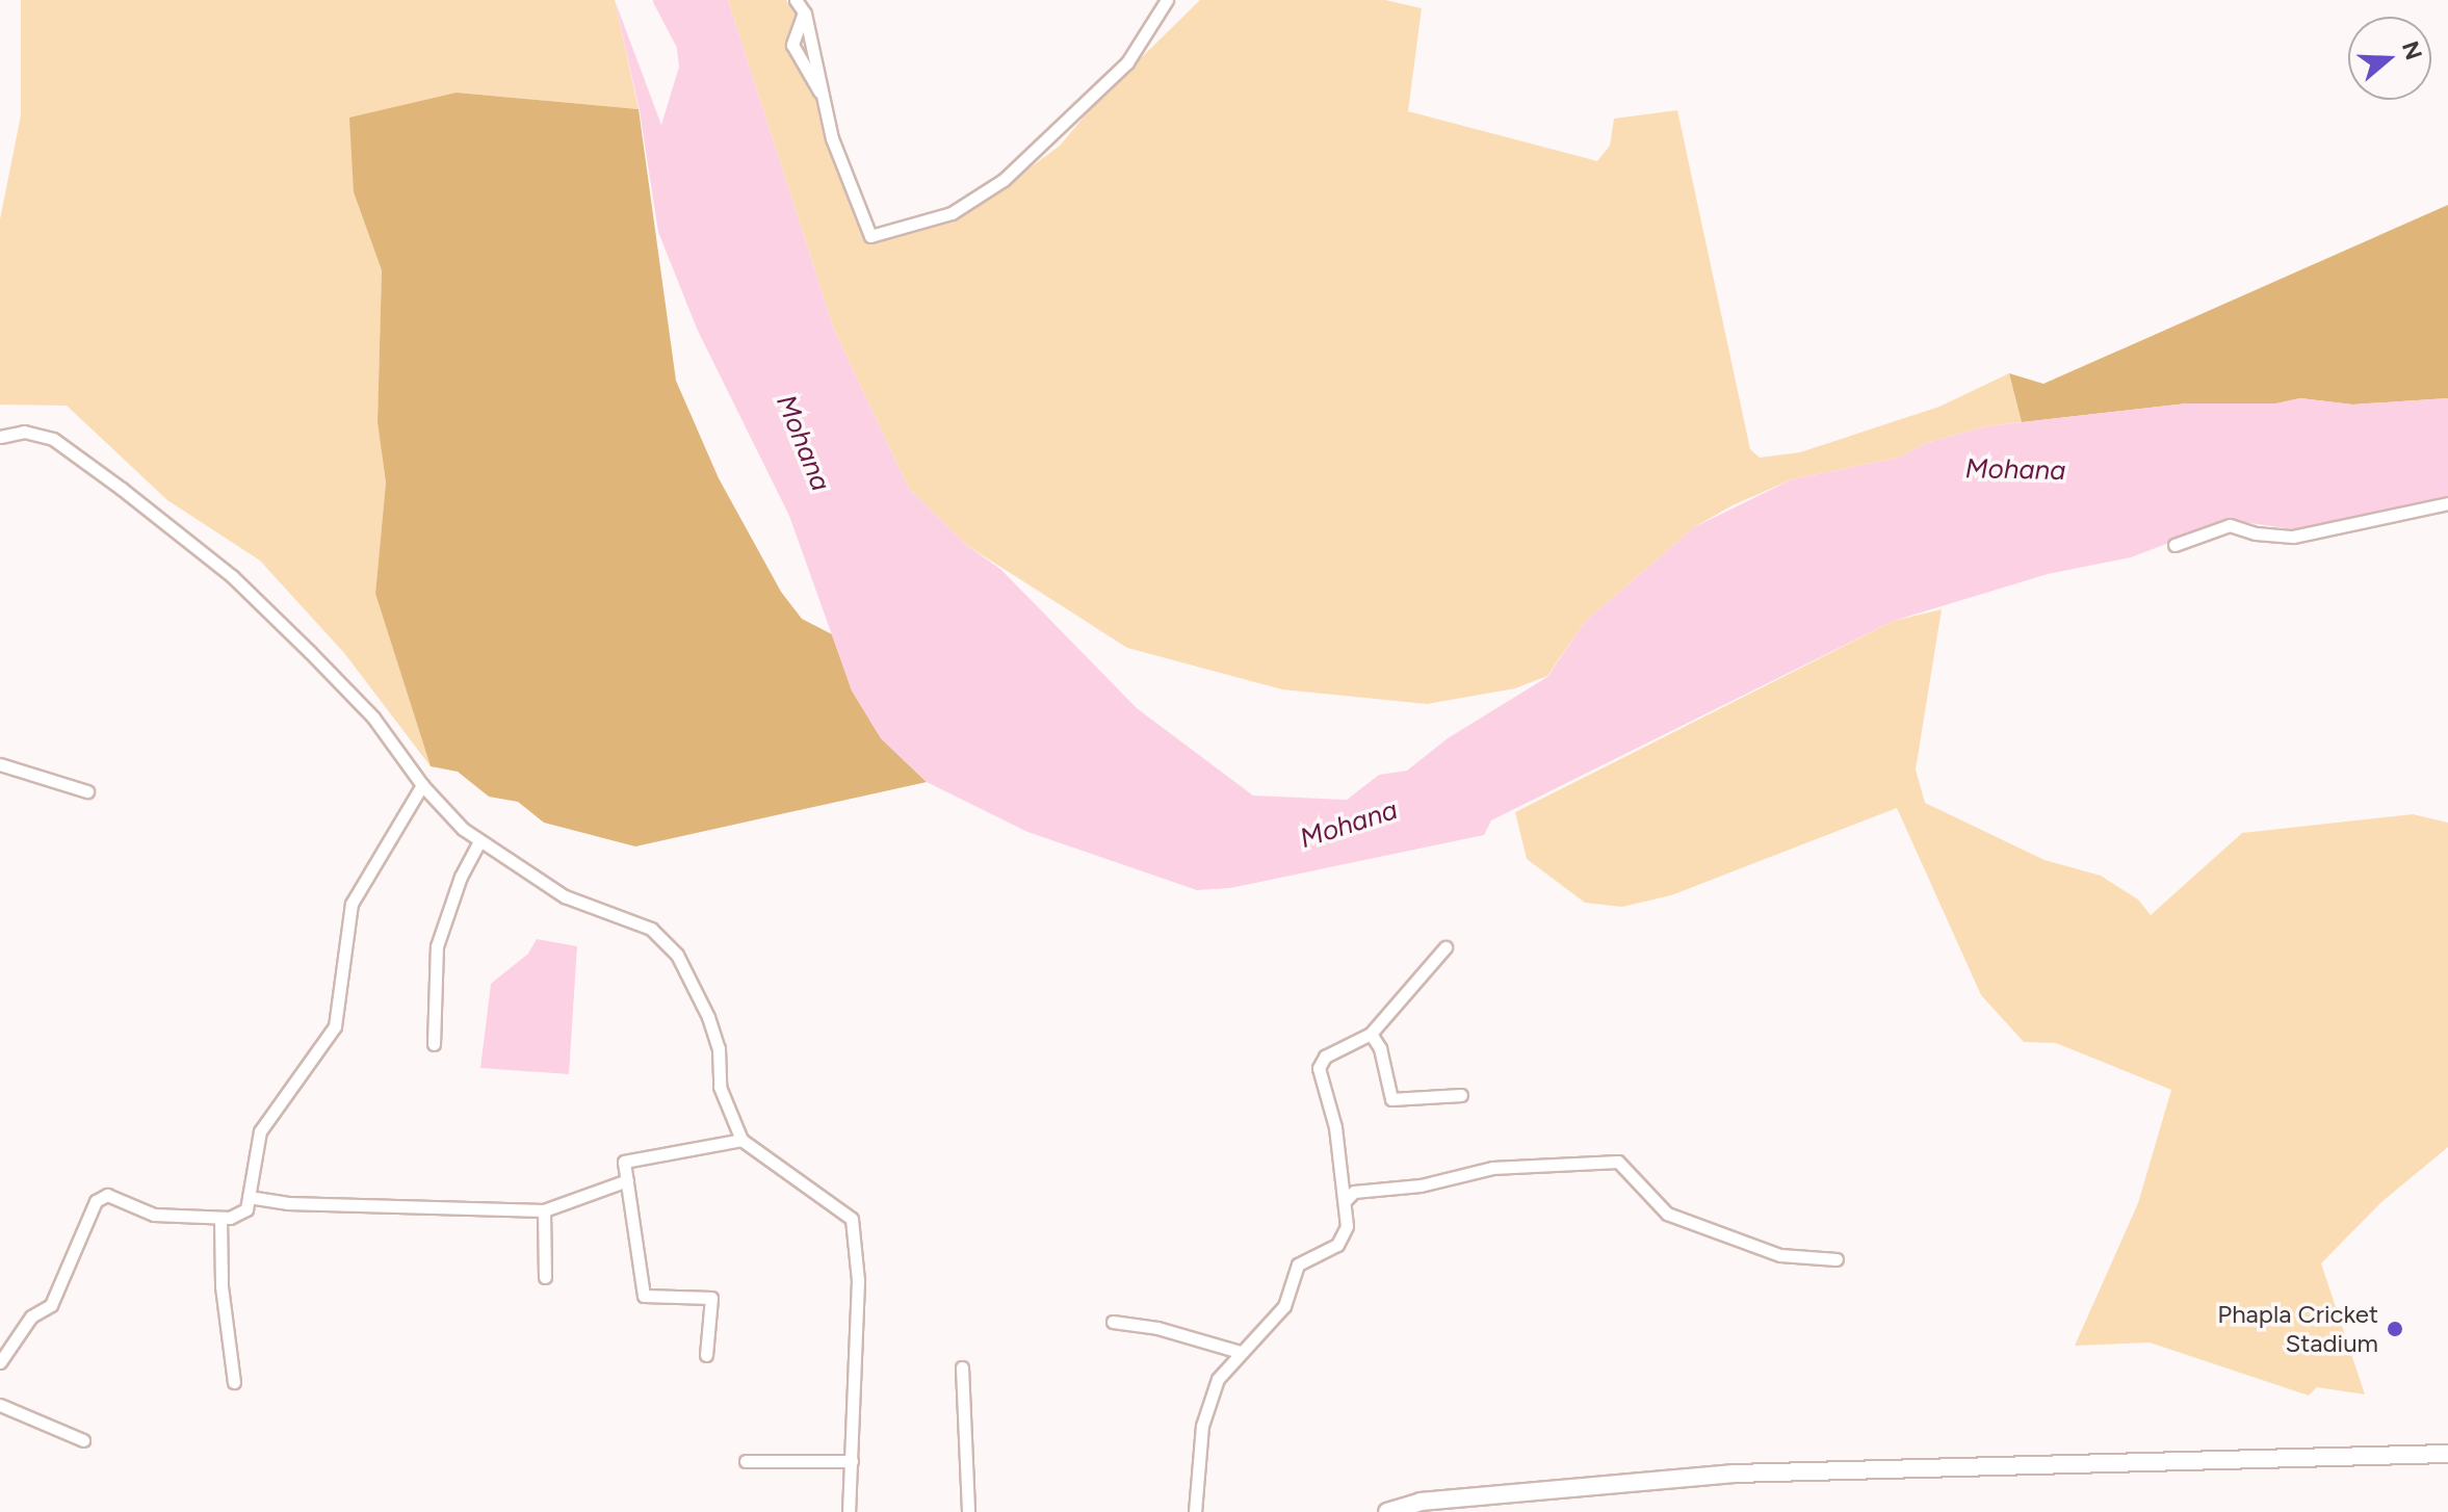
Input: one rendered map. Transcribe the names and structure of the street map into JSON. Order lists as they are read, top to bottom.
{
  "water": ["Mohana"],
  "places": ["Phapla Cricket Stadium"],
  "north": "right"
}
